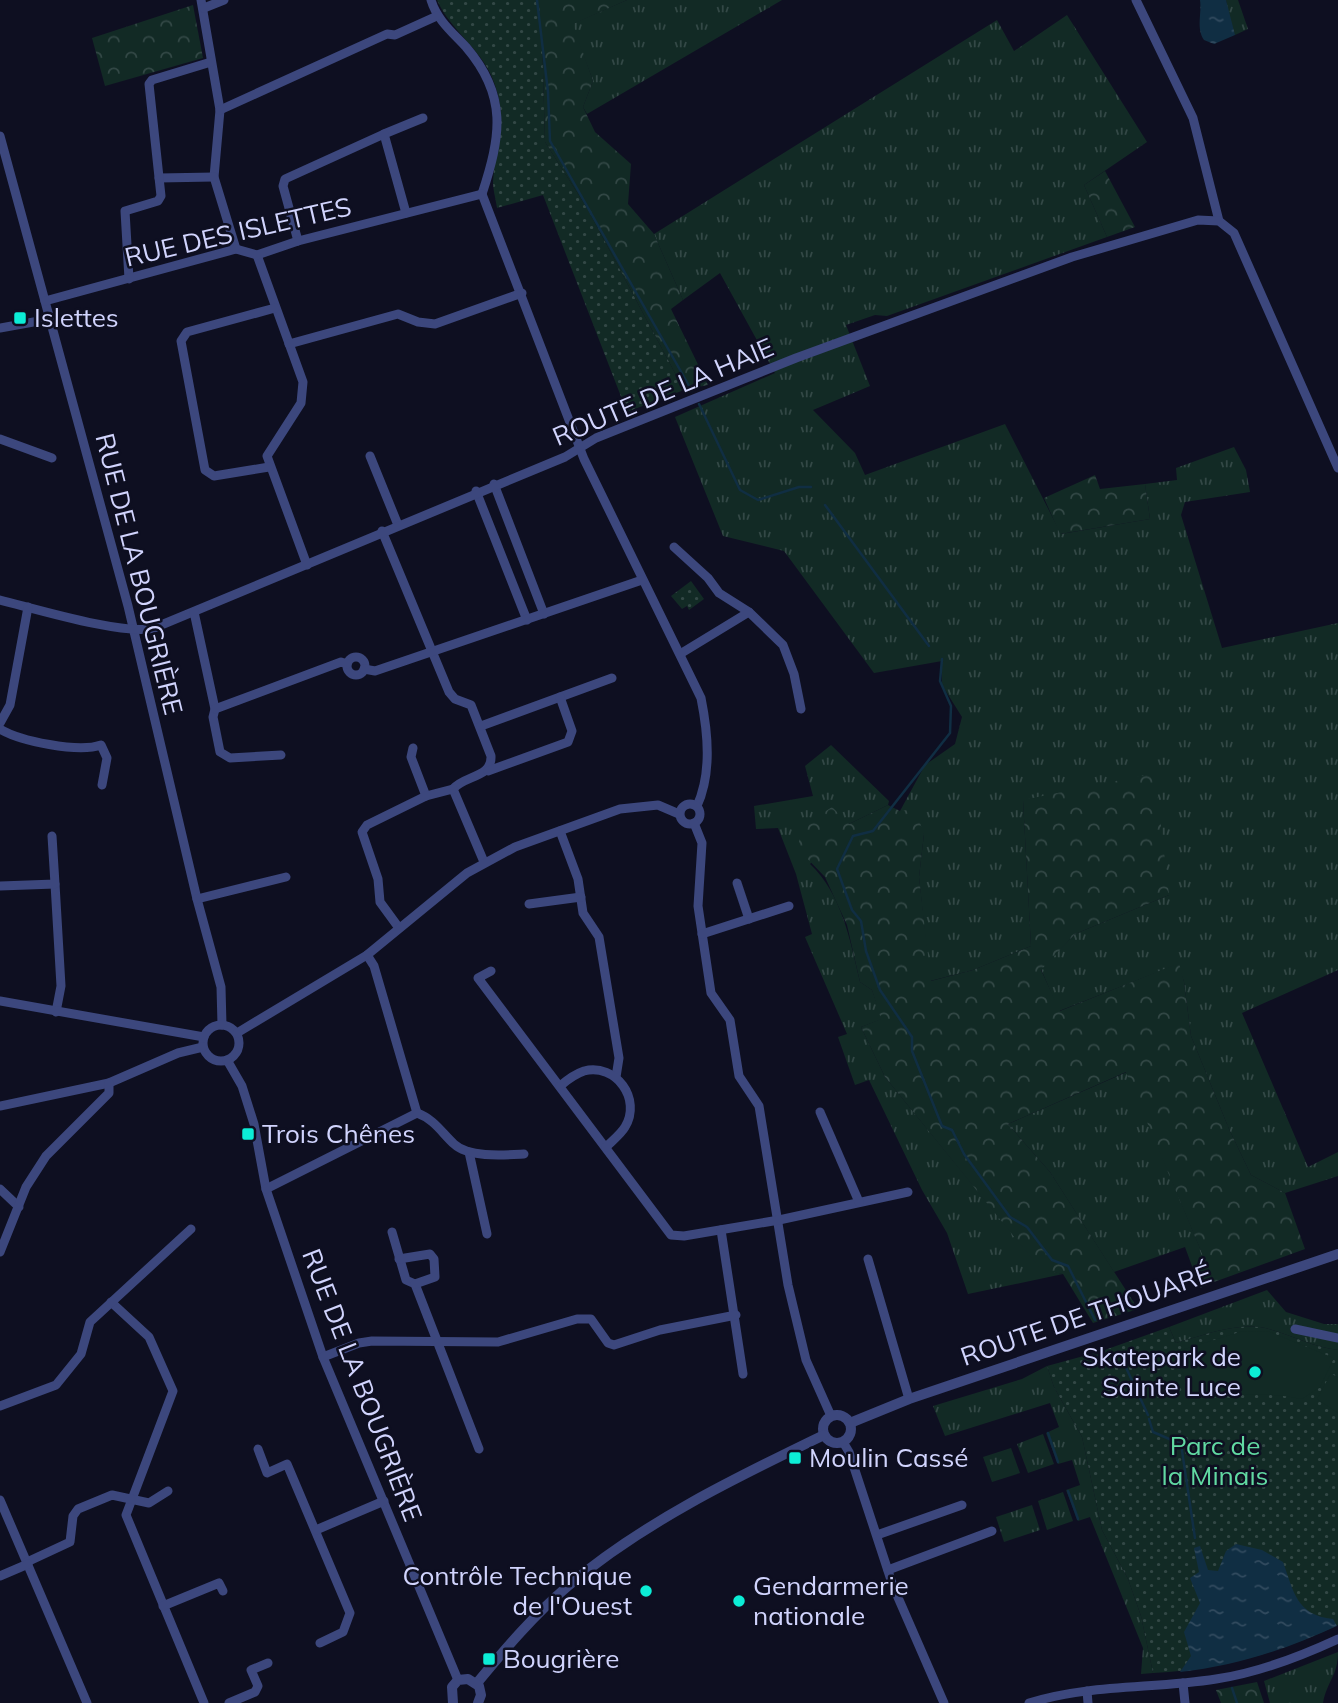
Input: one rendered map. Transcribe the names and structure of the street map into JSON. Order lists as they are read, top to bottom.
{
  "streets": {
    "street": [
      "RUE DES ISLETTES",
      "ROUTE DE LA HAIE",
      "RUE DE LA BOUGRIÈRE",
      "ROUTE DE THOUARÉ"
    ]
  },
  "crossings": [
    ["RUE DES ISLETTES", "RUE DE LA BOUGRIÈRE"],
    ["ROUTE DE LA HAIE", "RUE DE LA BOUGRIÈRE"]
  ],
  "parks": ["Parc de la Minais"],
  "places": {
    "transit": [
      "Islettes",
      "Trois Chênes",
      "Moulin Cassé",
      "Bougrière"
    ],
    "other": ["Skatepark de Sainte Luce", "Contrôle Technique de l'Ouest", "Gendarmerie nationale"]
  }
}
